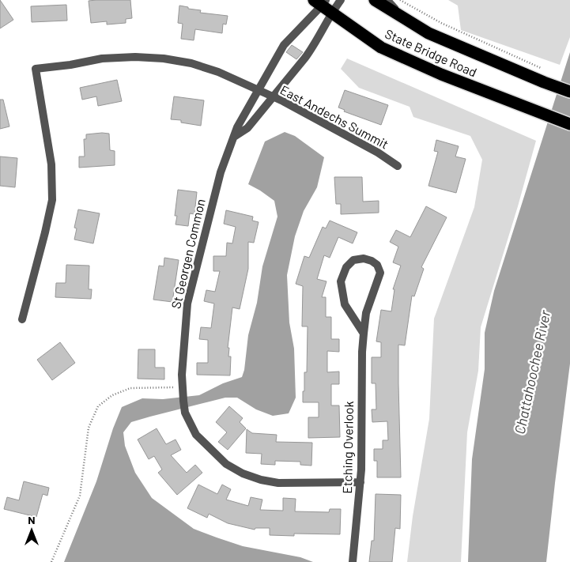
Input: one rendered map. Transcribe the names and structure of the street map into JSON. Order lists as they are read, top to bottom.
{
  "streets": {
    "highway": ["State Bridge Road"],
    "street": ["East Andechs Summit", "St Georgen Common", "Etching Overlook"]
  },
  "crossings": [
    ["State Bridge Road", "St Georgen Common"],
    ["East Andechs Summit", "St Georgen Common"],
    ["St Georgen Common", "Etching Overlook"]
  ],
  "water": ["Chattahoochee River"],
  "north": "top"
}
